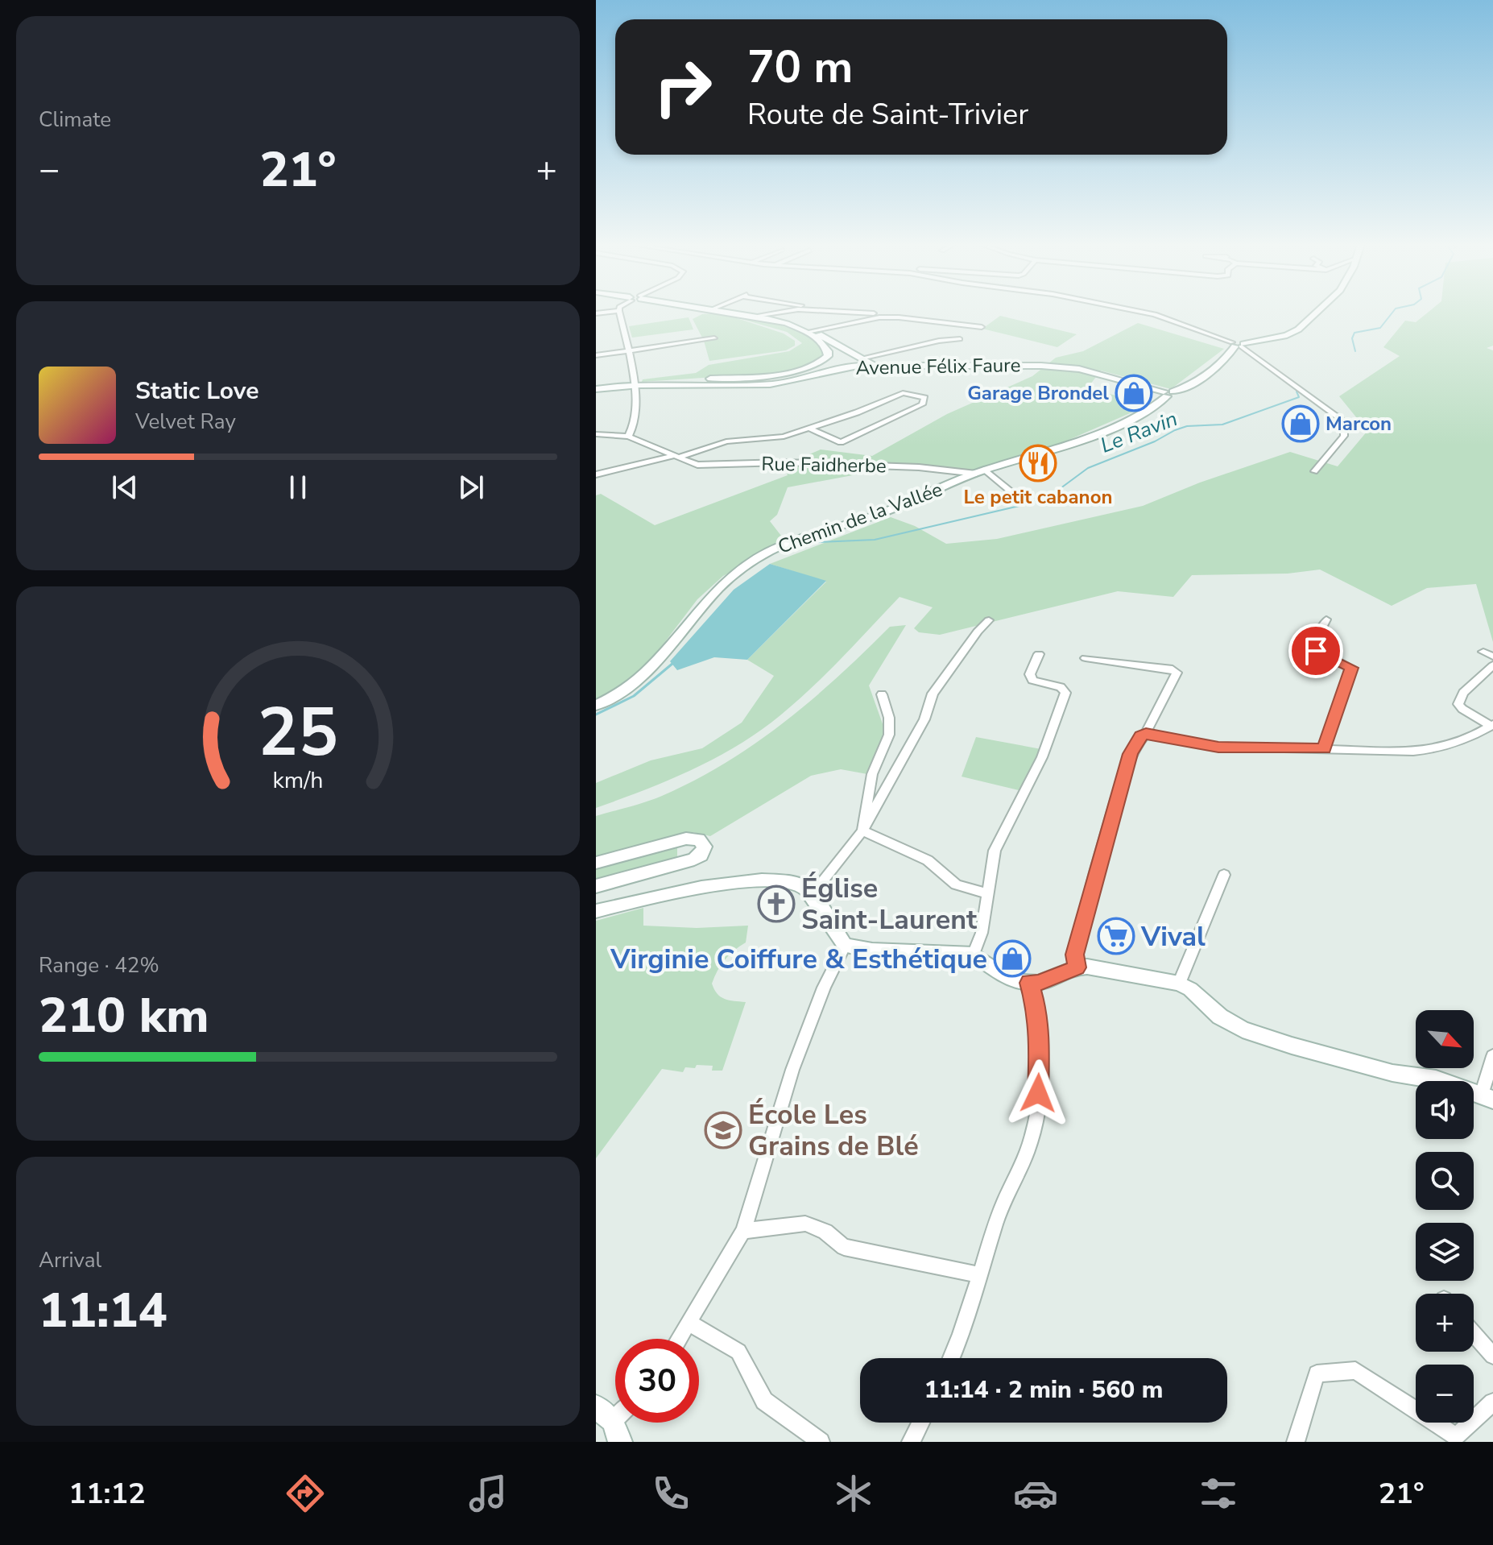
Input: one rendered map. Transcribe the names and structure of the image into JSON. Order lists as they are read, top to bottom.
{
  "streets": {
    "street": ["Avenue Félix Faure", "Rue Faidherbe", "Chemin de la Vallée"]
  },
  "crossings": [
    ["Avenue Félix Faure", "Chemin de la Vallée"],
    ["Rue Faidherbe", "Chemin de la Vallée"]
  ],
  "water": ["Le Ravin"],
  "places": {
    "shop": ["Garage Brondel", "Marcon", "Virginie Coiffure & Esthétique"],
    "restaurant": ["Le petit cabanon"],
    "church": ["Église Saint-Laurent"],
    "supermarket": ["Vival"],
    "school or university": ["École Les Grains de Blé"]
  },
  "north": "bottom right",
  "page": {
    "tile": [
      "Climate",
      ["Range · 42%", "210 km"],
      ["Arrival", "11:14"]
    ],
    "turn": ["70 m", "Route de Saint-Trivier"],
    "heat": ["−", "21°", "+"],
    "song": ["Static Love", "Velvet Ray"],
    "map_buttons": ["+", "−"],
    "limit": "30",
    "trip": "11:14 · 2 min · 560 m",
    "tabs": ["11:12", "21°"],
    "gauge": ["25", "km/h"]
  }
}
